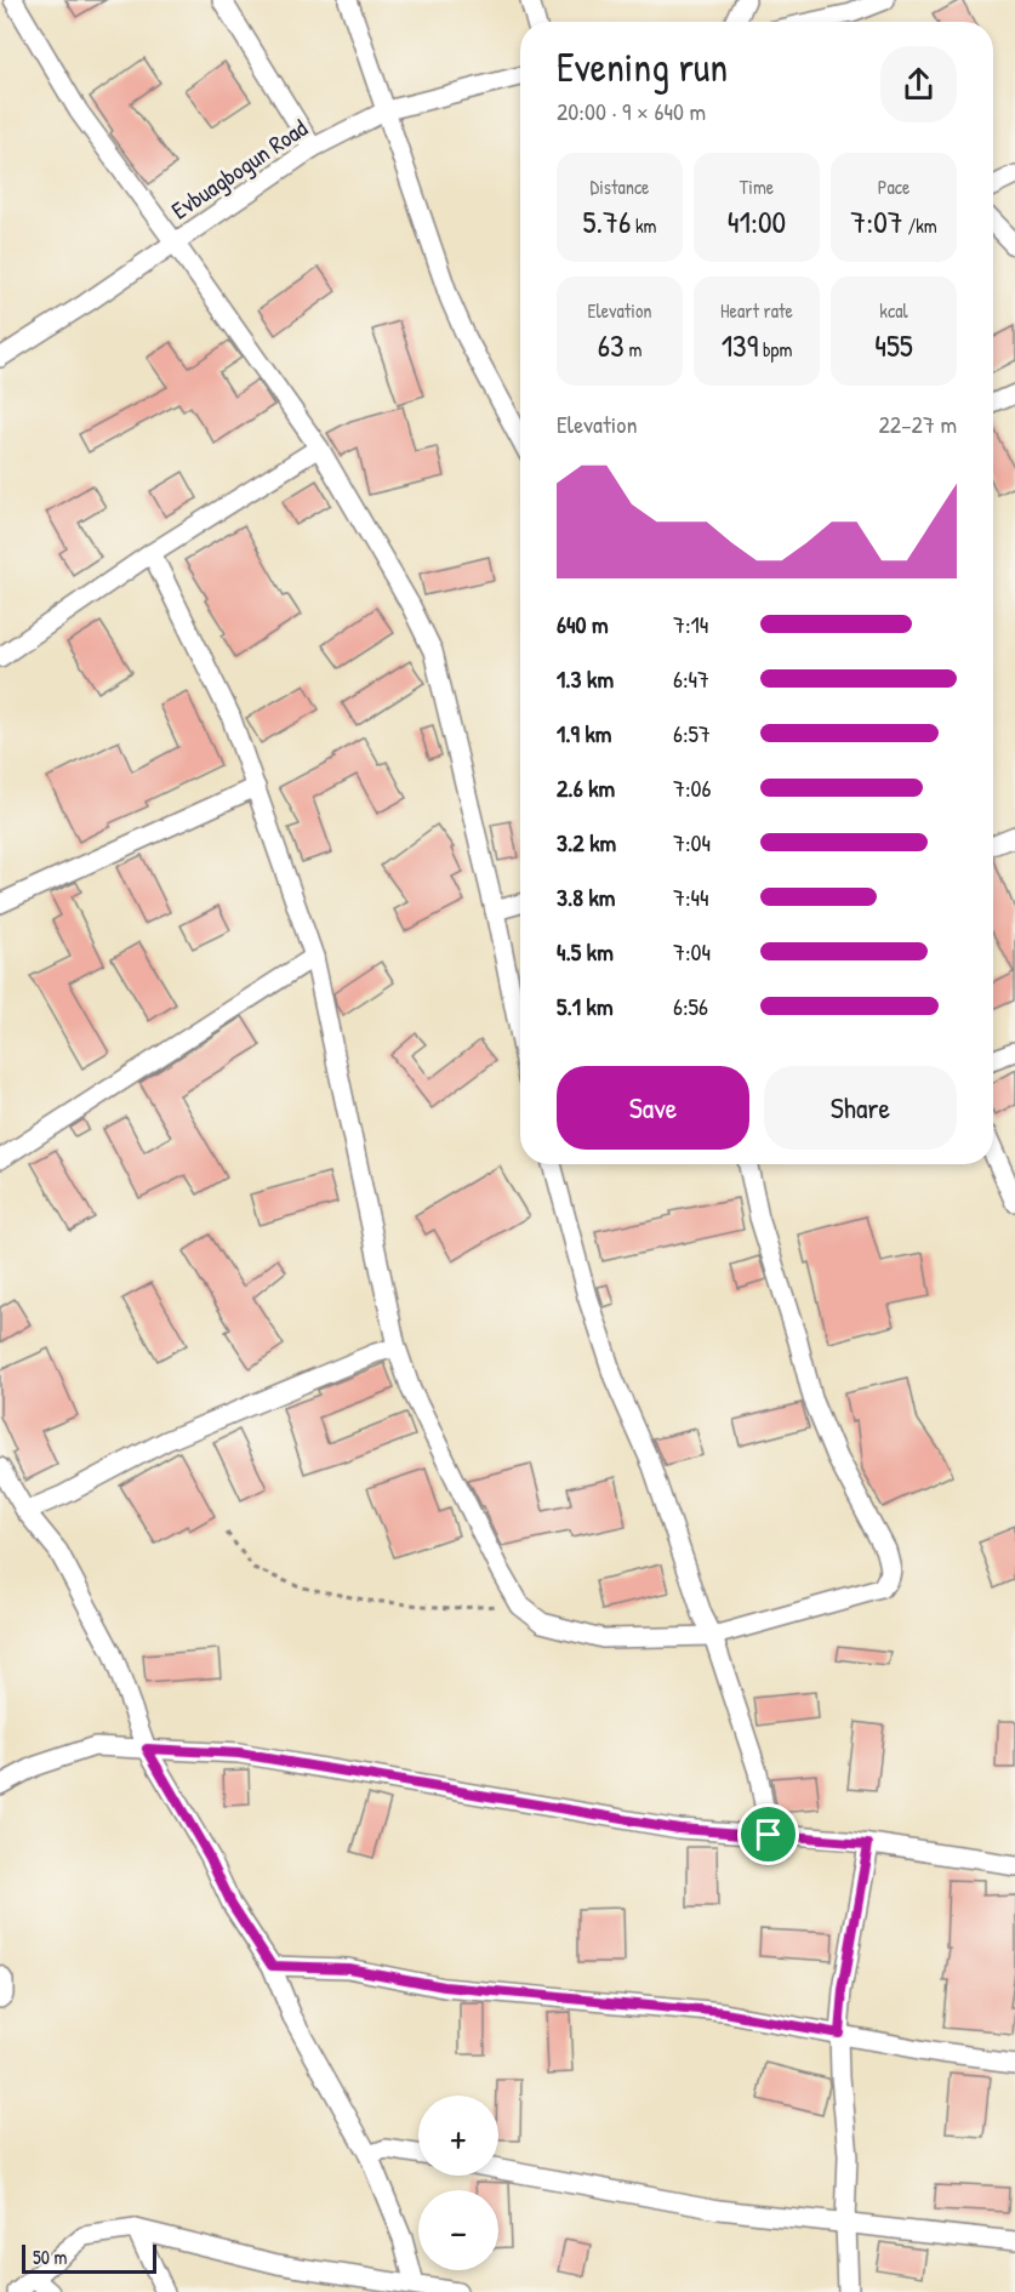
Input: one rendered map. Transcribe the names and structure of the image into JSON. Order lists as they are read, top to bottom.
{
  "streets": {
    "street": ["Evbuagbogun Road"]
  },
  "scale_bar": "50 m",
  "page": {
    "heading": ["Evening run", "20:00 · 9 × 640 m"],
    "stats": [
      ["Distance", "5.76 km"],
      ["Time", "41:00"],
      ["Pace", "7:07 /km"],
      ["Elevation", "63 m"],
      ["Heart rate", "139 bpm"],
      ["kcal", "455"]
    ],
    "chart": ["Elevation", "22–27 m"],
    "list": [
      {
        "name": "640 m",
        "note": "7:14"
      },
      {
        "name": "1.3 km",
        "note": "6:47"
      },
      {
        "name": "1.9 km",
        "note": "6:57"
      },
      {
        "name": "2.6 km",
        "note": "7:06"
      },
      {
        "name": "3.2 km",
        "note": "7:04"
      },
      {
        "name": "3.8 km",
        "note": "7:44"
      },
      {
        "name": "4.5 km",
        "note": "7:04"
      },
      {
        "name": "5.1 km",
        "note": "6:56"
      }
    ],
    "buttons": ["Save", "Share"],
    "map_buttons": ["+", "−"],
    "scale": "50 m"
  }
}
